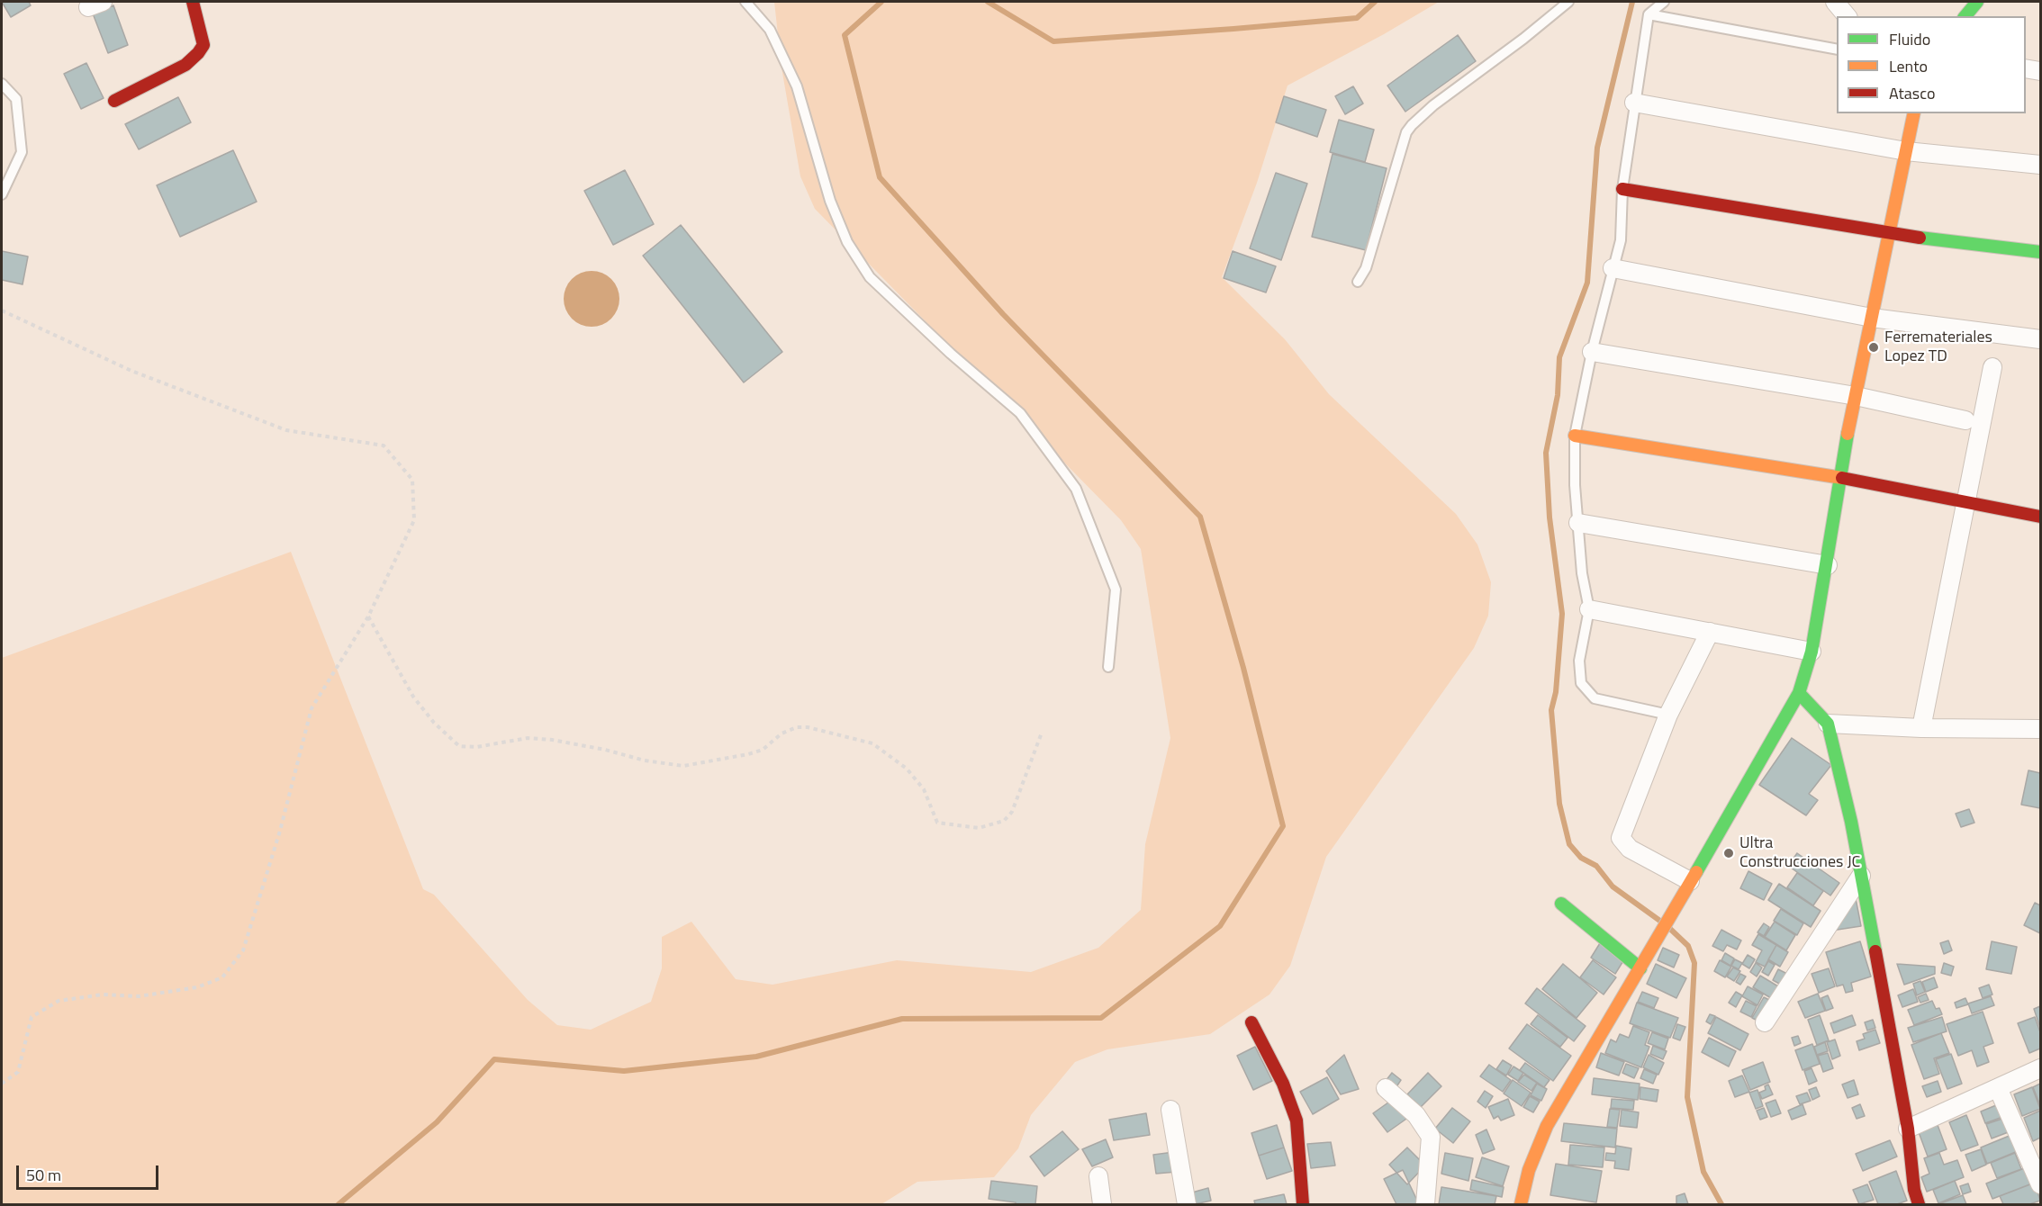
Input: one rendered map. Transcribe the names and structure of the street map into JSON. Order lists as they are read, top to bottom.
{
  "places": ["Ferremateriales Lopez TD", "Ultra Construcciones JC"],
  "legend": ["Fluido", "Lento", "Atasco"],
  "scale_bar": "50 m"
}
